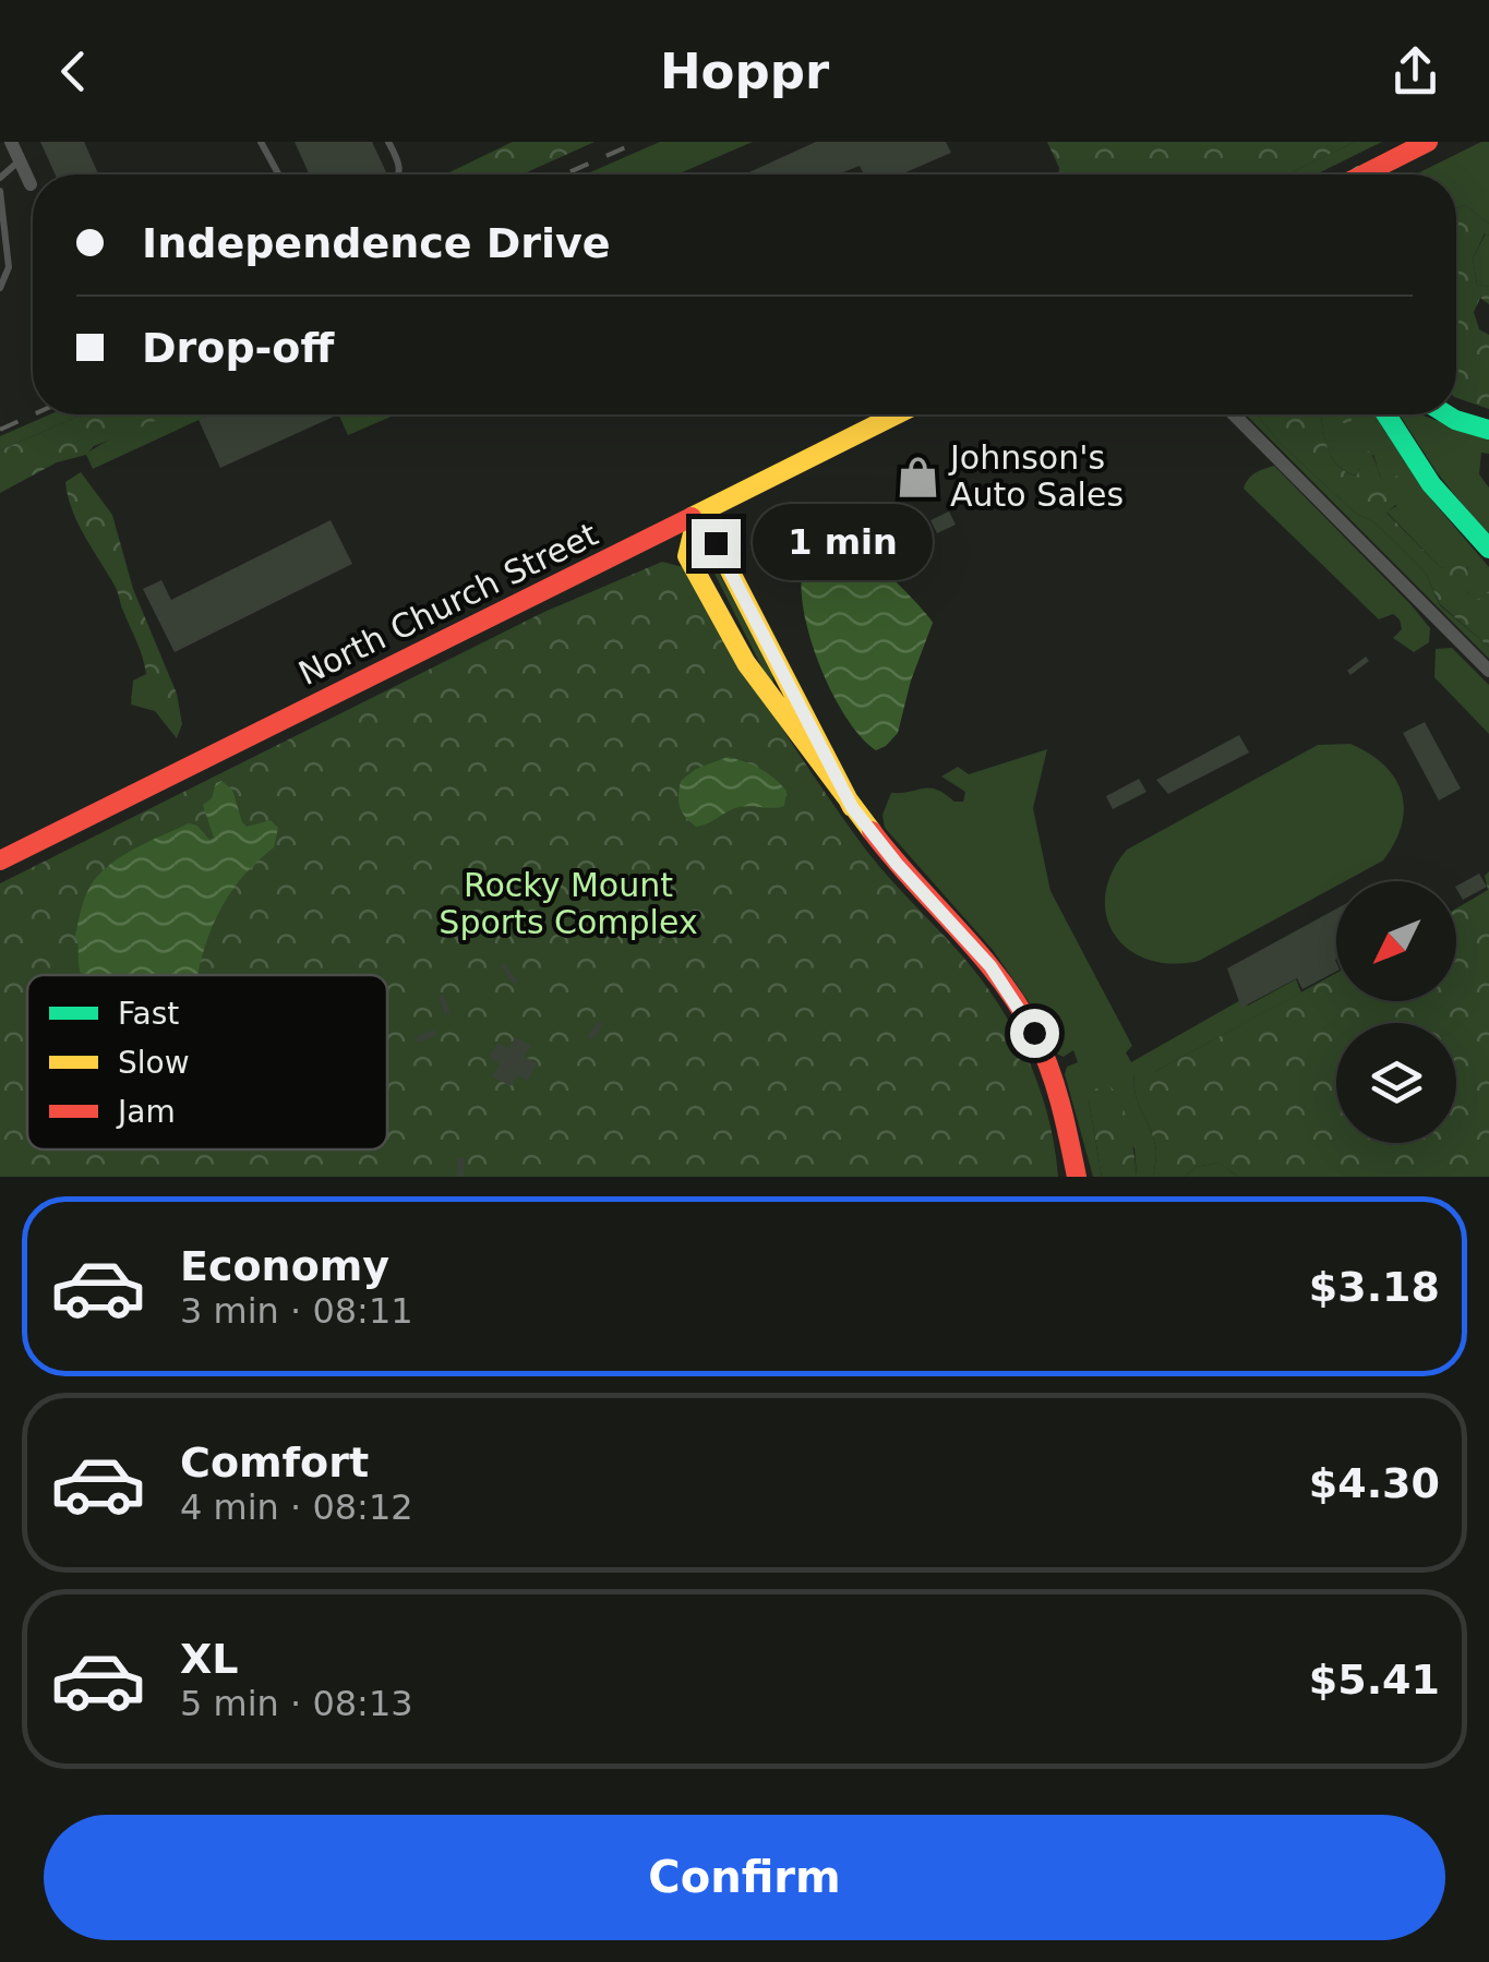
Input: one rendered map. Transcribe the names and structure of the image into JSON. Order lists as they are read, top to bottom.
{
  "streets": {
    "main road": ["North Church Street"]
  },
  "parks": ["Rocky Mount Sports Complex"],
  "places": {
    "shop": ["Johnson's Auto Sales"]
  },
  "legend": ["Fast", "Slow", "Jam"],
  "north": "bottom left",
  "page": {
    "header": "Hoppr",
    "banner": ["Independence Drive", "Drop-off"],
    "bubble": "1 min",
    "list": [
      {
        "name": "Economy",
        "note": "3 min · 08:11",
        "value": "$3.18"
      },
      {
        "name": "Comfort",
        "note": "4 min · 08:12",
        "value": "$4.30"
      },
      {
        "name": "XL",
        "note": "5 min · 08:13",
        "value": "$5.41"
      }
    ],
    "buttons": "Confirm"
  }
}
